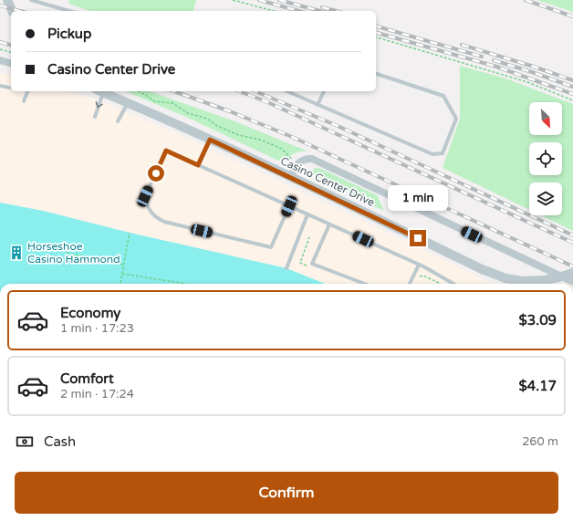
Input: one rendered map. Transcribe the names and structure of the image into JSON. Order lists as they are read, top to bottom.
{
  "streets": {
    "street": ["Casino Center Drive"]
  },
  "places": {
    "building": ["Horseshoe Casino Hammond"]
  },
  "north": "bottom right",
  "page": {
    "banner": ["Pickup", "Casino Center Drive"],
    "bubble": "1 min",
    "list": [
      {
        "name": "Economy",
        "note": "1 min · 17:23",
        "value": "$3.09"
      },
      {
        "name": "Comfort",
        "note": "2 min · 17:24",
        "value": "$4.17"
      }
    ],
    "pay": ["Cash", "260 m"],
    "buttons": "Confirm"
  }
}
